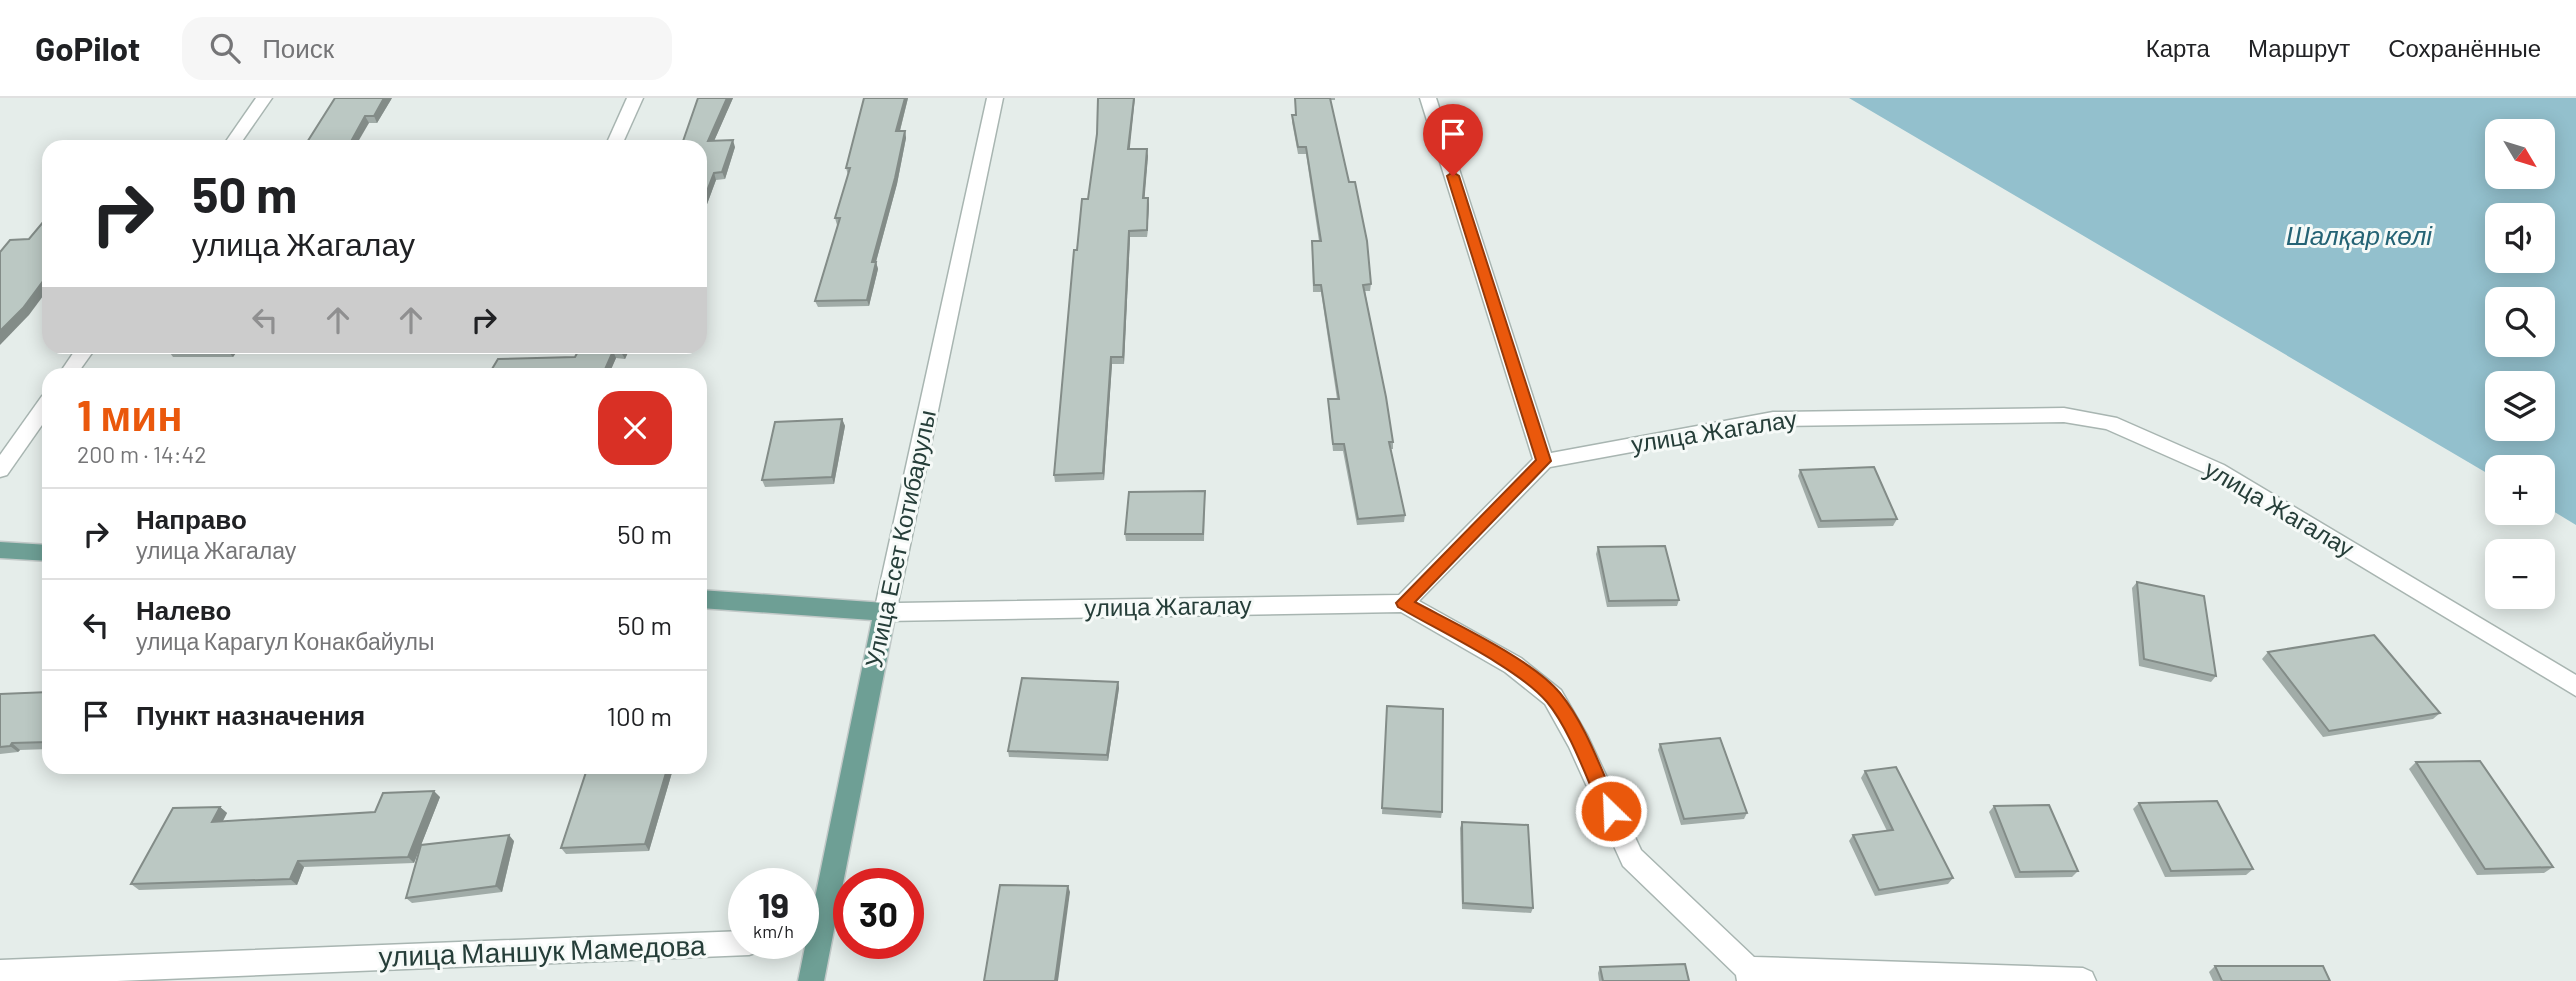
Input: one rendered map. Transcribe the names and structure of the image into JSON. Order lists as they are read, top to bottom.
{
  "streets": {
    "main road": ["Улица Есет Котибарулы"],
    "street": ["улица Жагалау", "улица Маншук Мамедова"]
  },
  "crossings": [
    ["улица Жагалау", "Улица Есет Котибарулы"]
  ],
  "water": ["Шалқар көлі"],
  "north": "bottom right",
  "page": {
    "header": "GoPilot",
    "search": "Поиск",
    "nav": ["Карта", "Маршрут", "Сохранённые"],
    "map_buttons": ["+", "−"],
    "turn": ["50 m", "улица Жагалау"],
    "heading": ["1 мин", "200 m · 14:42"],
    "list": [
      {
        "name": "Направо",
        "note": "улица Жагалау",
        "value": "50 m"
      },
      {
        "name": "Налево",
        "note": "улица Карагул Конакбайулы",
        "value": "50 m"
      },
      {
        "name": "Пункт назначения",
        "value": "100 m"
      }
    ],
    "speed": "19 km/h",
    "limit": "30"
  }
}
